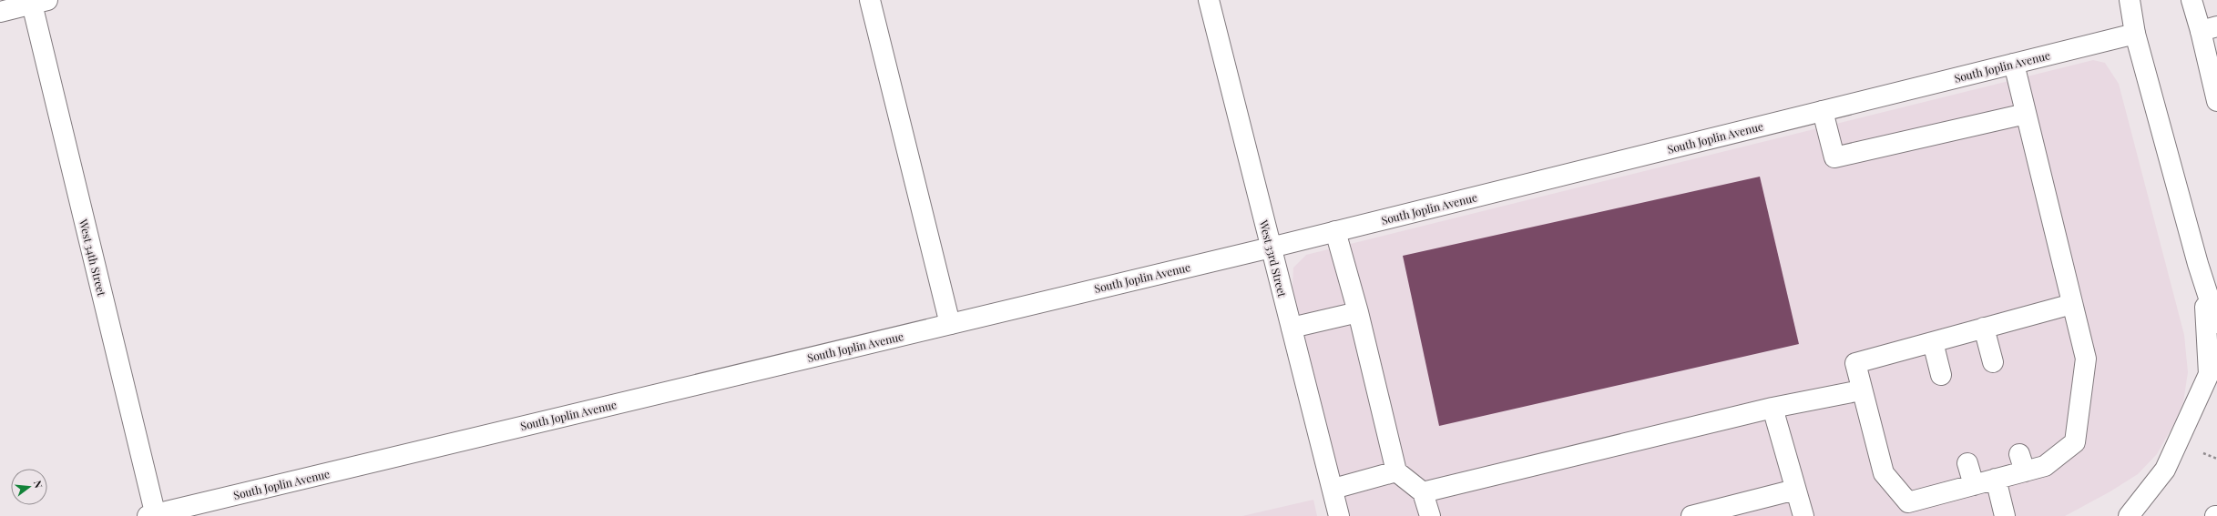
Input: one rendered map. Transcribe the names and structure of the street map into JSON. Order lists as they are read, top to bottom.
{
  "streets": {
    "street": ["South Joplin Avenue", "West 34th Street", "West 33rd Street"]
  },
  "crossings": [
    ["South Joplin Avenue", "West 34th Street"],
    ["South Joplin Avenue", "West 33rd Street"]
  ],
  "north": "right"
}
